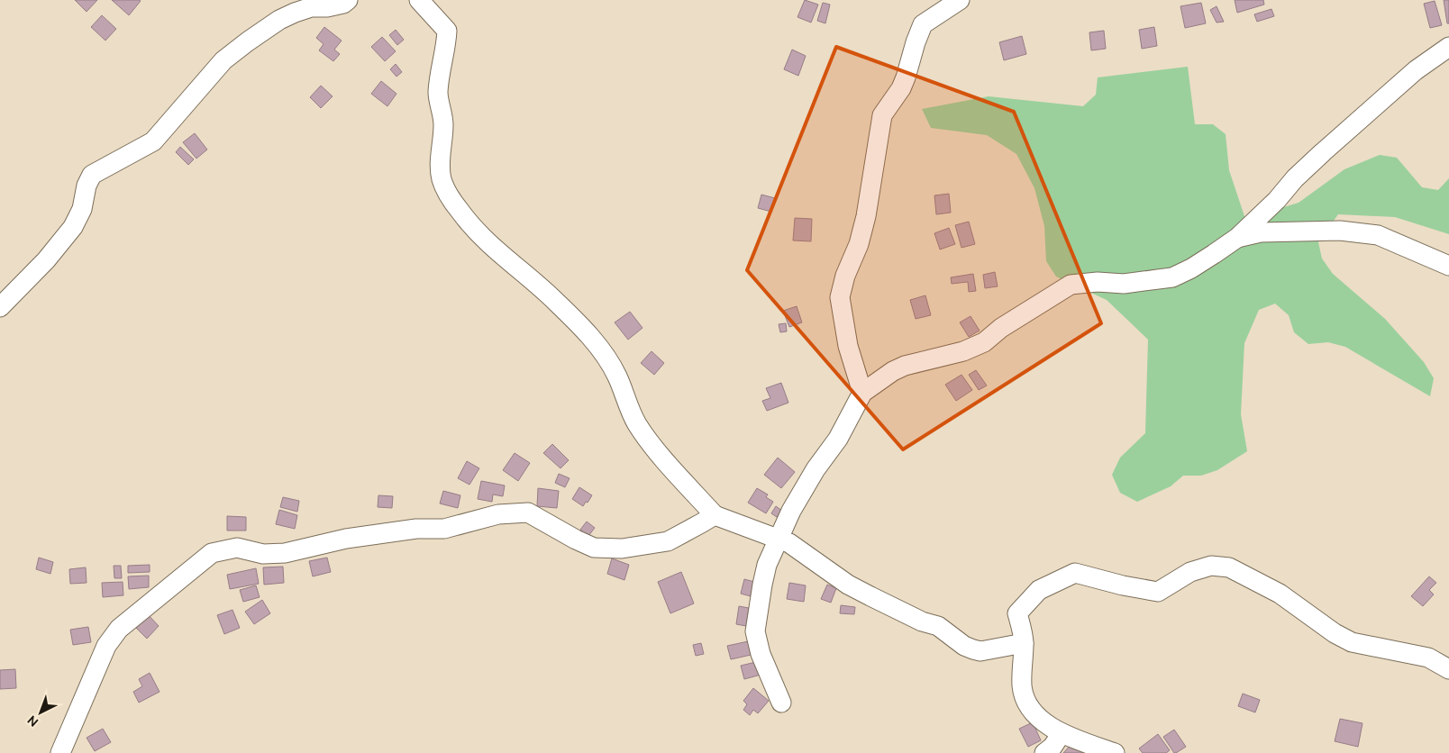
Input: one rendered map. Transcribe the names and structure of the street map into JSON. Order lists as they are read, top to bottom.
{
  "north": "bottom left"
}
